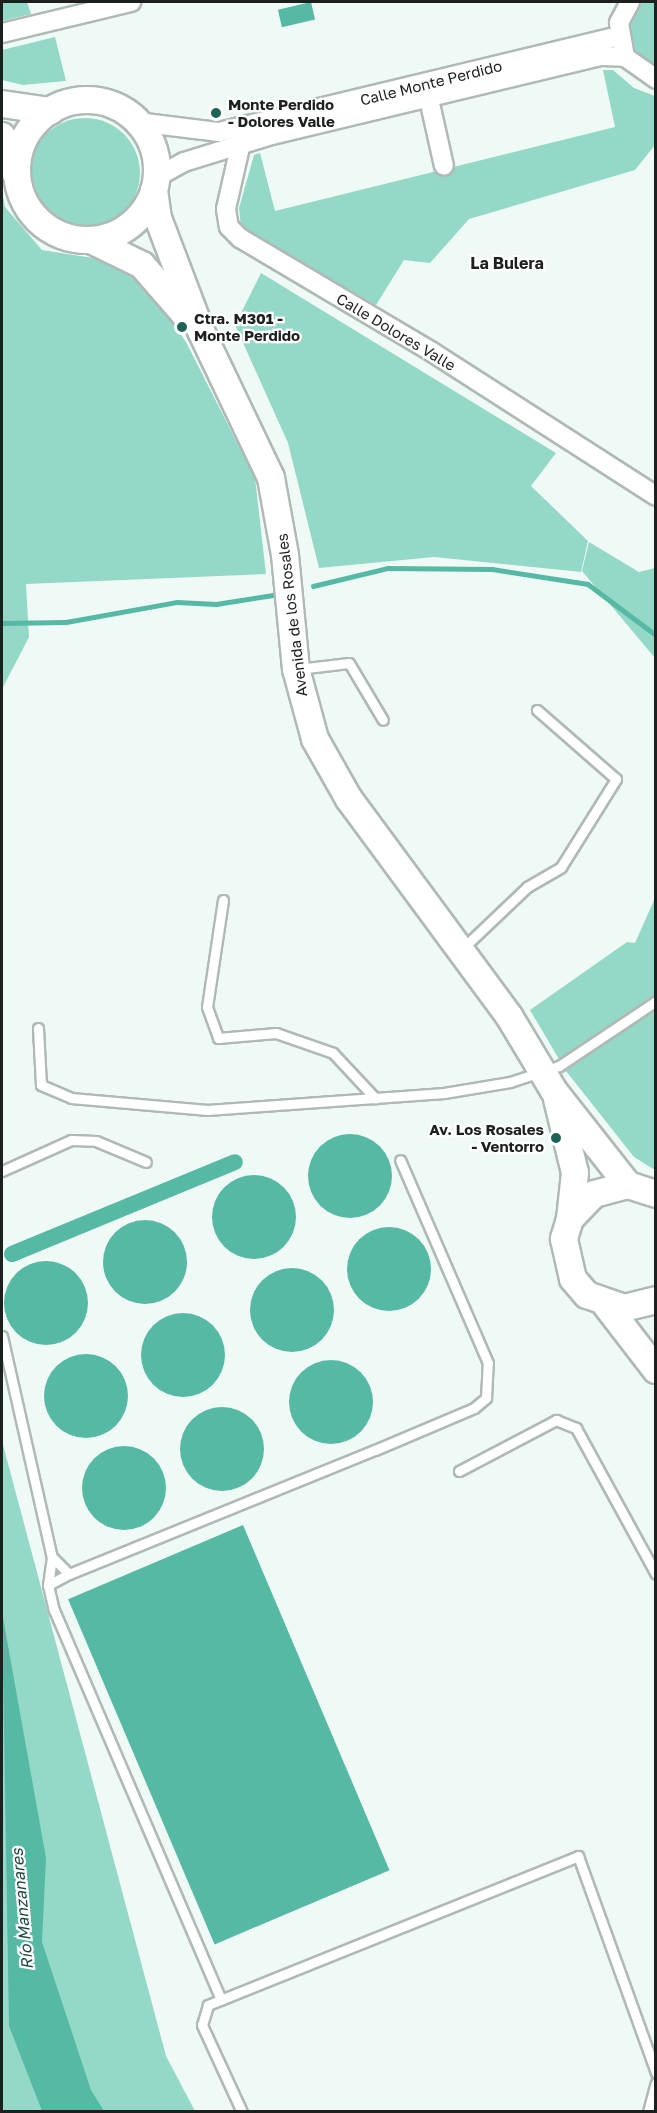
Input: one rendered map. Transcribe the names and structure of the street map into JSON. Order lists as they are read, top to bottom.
{
  "streets": {
    "street": ["Calle Monte Perdido", "Calle Dolores Valle", "Avenida de los Rosales"]
  },
  "crossings": [
    ["Calle Monte Perdido", "Calle Dolores Valle"],
    ["Calle Monte Perdido", "Avenida de los Rosales"]
  ],
  "districts": ["La Bulera"],
  "water": ["Río Manzanares"],
  "places": ["Monte Perdido - Dolores Valle", "Ctra. M301 - Monte Perdido", "Av. Los Rosales - Ventorro"]
}
